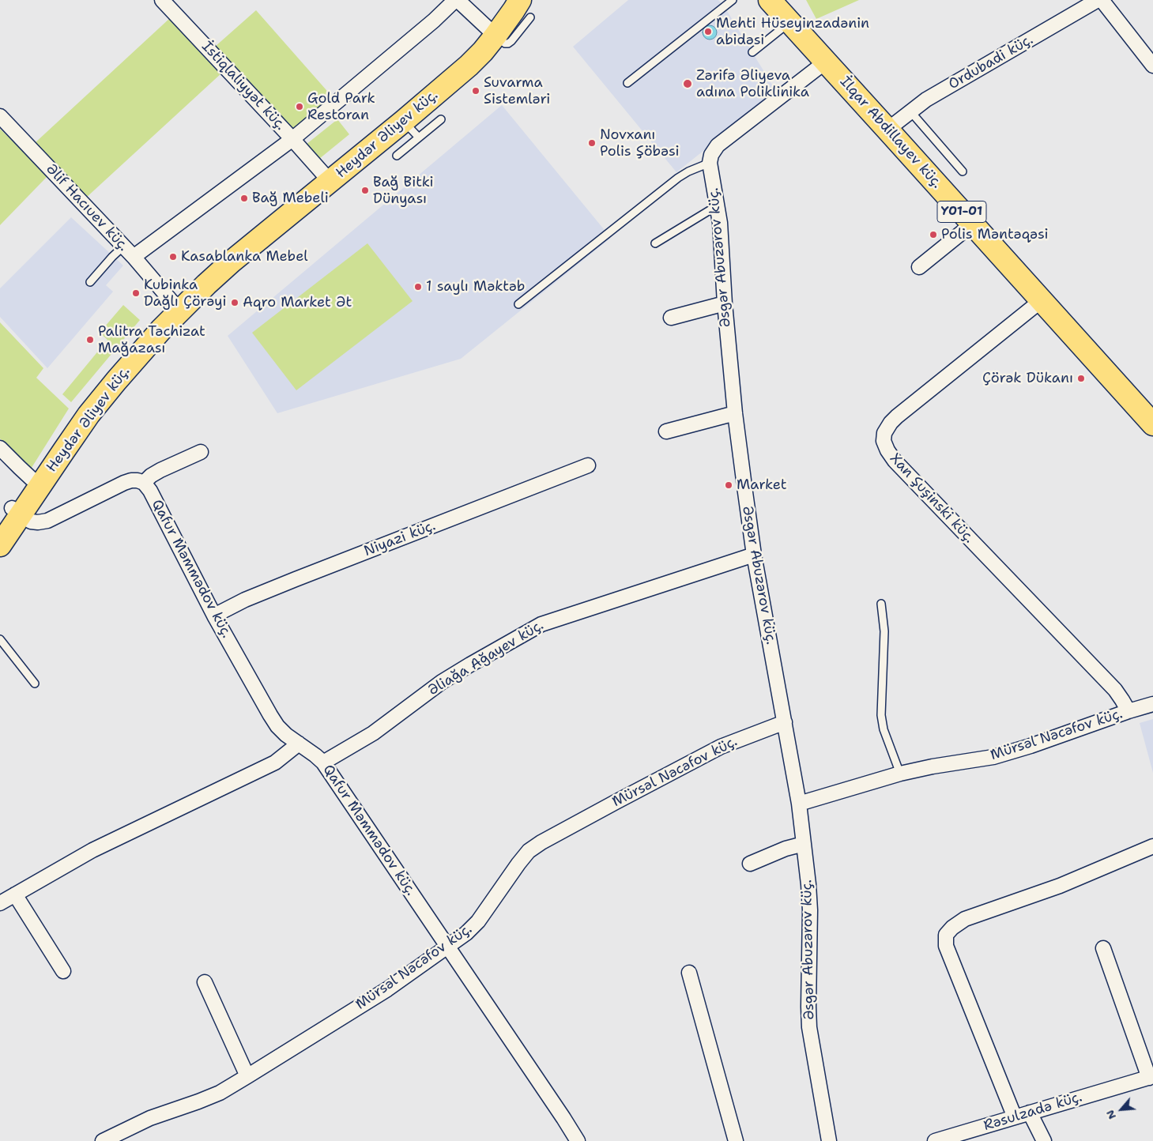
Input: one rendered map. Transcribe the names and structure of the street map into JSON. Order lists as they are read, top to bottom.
{
  "streets": {
    "main road": ["İlqar Abdillayev küç.", "Heydər Əliyev küç.", "Y01-01"],
    "street": [
      "Ordubadi küç.",
      "İstiqlaliyyət küç.",
      "Əlif Hacıuev küç.",
      "Əsgər Abuzərov küç.",
      "Xan Şuşinski küç.",
      "Niyazi küç.",
      "Qafur Məmmədov küç.",
      "Əliağa Ağayev küç.",
      "Mürsəl Nəcəfov küç.",
      "Rəsulzadə küç."
    ]
  },
  "crossings": [
    ["Ordubadi küç.", "İlqar Abdillayev küç."],
    ["İstiqlaliyyət küç.", "Heydər Əliyev küç."],
    ["İlqar Abdillayev küç.", "Xan Şuşinski küç."],
    ["Heydər Əliyev küç.", "Əlif Hacıuev küç."],
    ["Əsgər Abuzərov küç.", "Əliağa Ağayev küç."],
    ["Əsgər Abuzərov küç.", "Mürsəl Nəcəfov küç."],
    ["Xan Şuşinski küç.", "Mürsəl Nəcəfov küç."],
    ["Niyazi küç.", "Qafur Məmmədov küç."],
    ["Qafur Məmmədov küç.", "Əliağa Ağayev küç."],
    ["Qafur Məmmədov küç.", "Mürsəl Nəcəfov küç."]
  ],
  "places": [
    "Mehti Hüseyinzadənin abidəsi",
    "Zərifə Əliyeva adına Poliklinika",
    "Suvarma Sistemləri",
    "Gold Park Restoran",
    "Novxanı Polis Şöbəsi",
    "Bağ Bitki Dünyası",
    "Bağ Mebeli",
    "Polis Məntəqəsi",
    "Kasablanka Mebel",
    "1 saylı Məktəb",
    "Kubinka Dağlı Çörəyi",
    "Aqro Market Ət",
    "Palitra Təchizat Mağazası",
    "Çörək Dükanı",
    "Market"
  ],
  "north": "bottom left"
}
